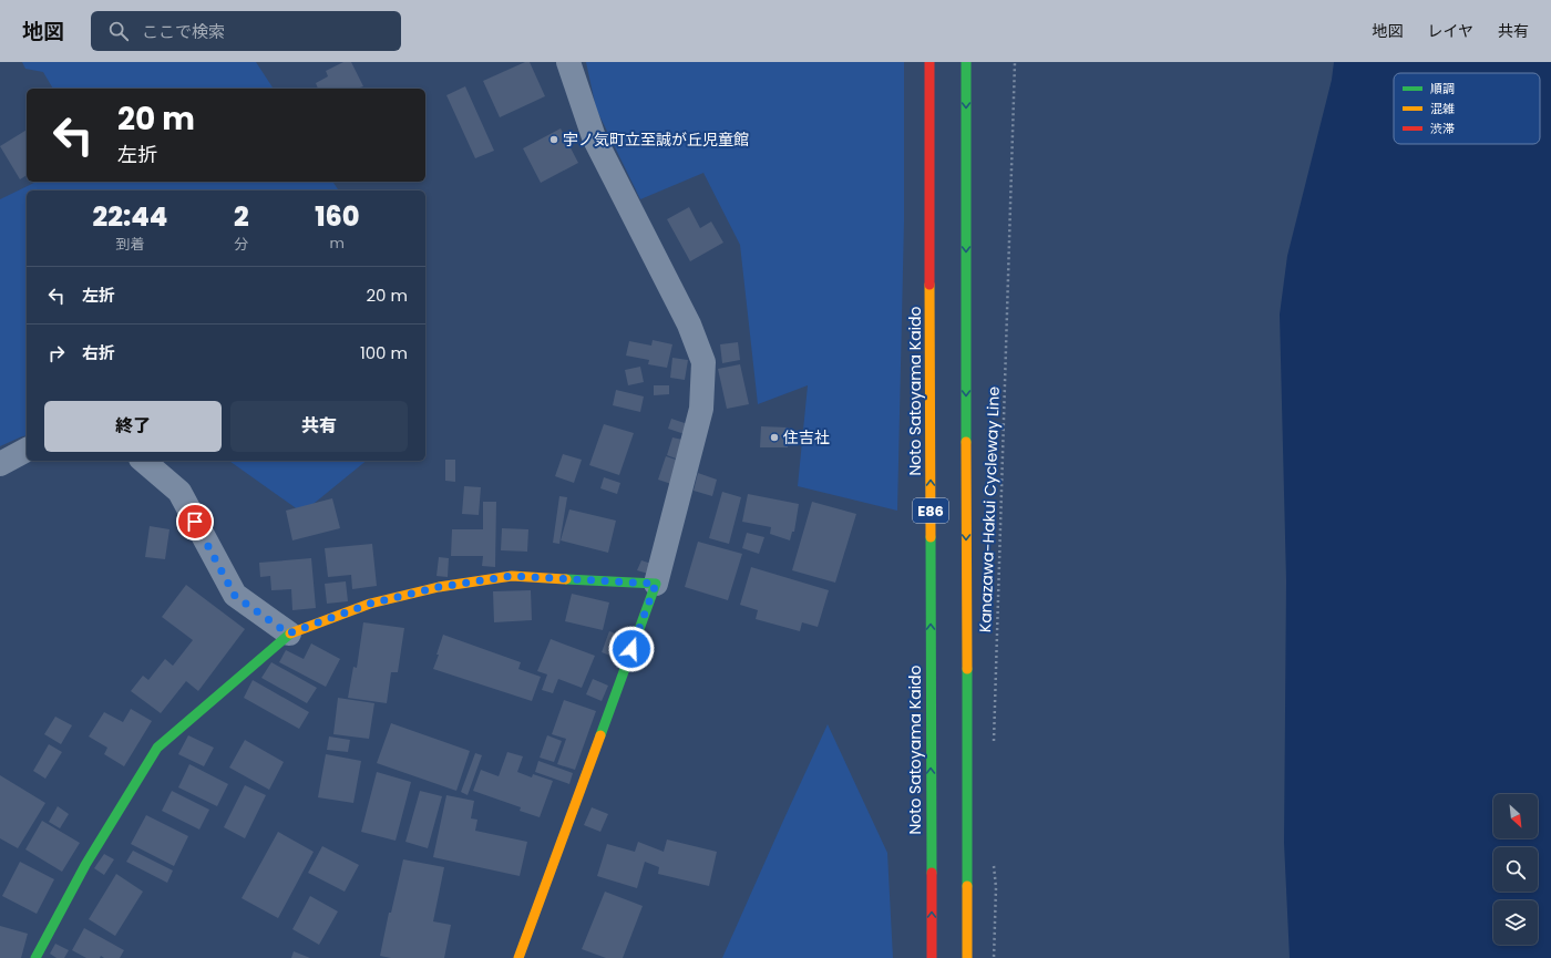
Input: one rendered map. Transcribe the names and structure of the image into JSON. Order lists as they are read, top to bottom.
{
  "streets": {
    "main road": ["Noto Satoyama Kaido", "E86"],
    "path": ["Kanazawa-Hakui Cycleway Line"]
  },
  "places": ["宇ノ気町立至誠が丘児童館", "住吉社"],
  "legend": ["順調", "混雑", "渋滞"],
  "north": "bottom right",
  "page": {
    "header": "地図",
    "search": "ここで検索",
    "nav": ["地図", "レイヤ", "共有"],
    "turn": ["20 m", "左折"],
    "eta": [
      "22:44",
      "到着",
      "2",
      "分",
      "160",
      "m"
    ],
    "list": [
      {
        "name": "左折",
        "value": "20 m"
      },
      {
        "name": "右折",
        "value": "100 m"
      }
    ],
    "buttons": ["終了", "共有"]
  }
}
